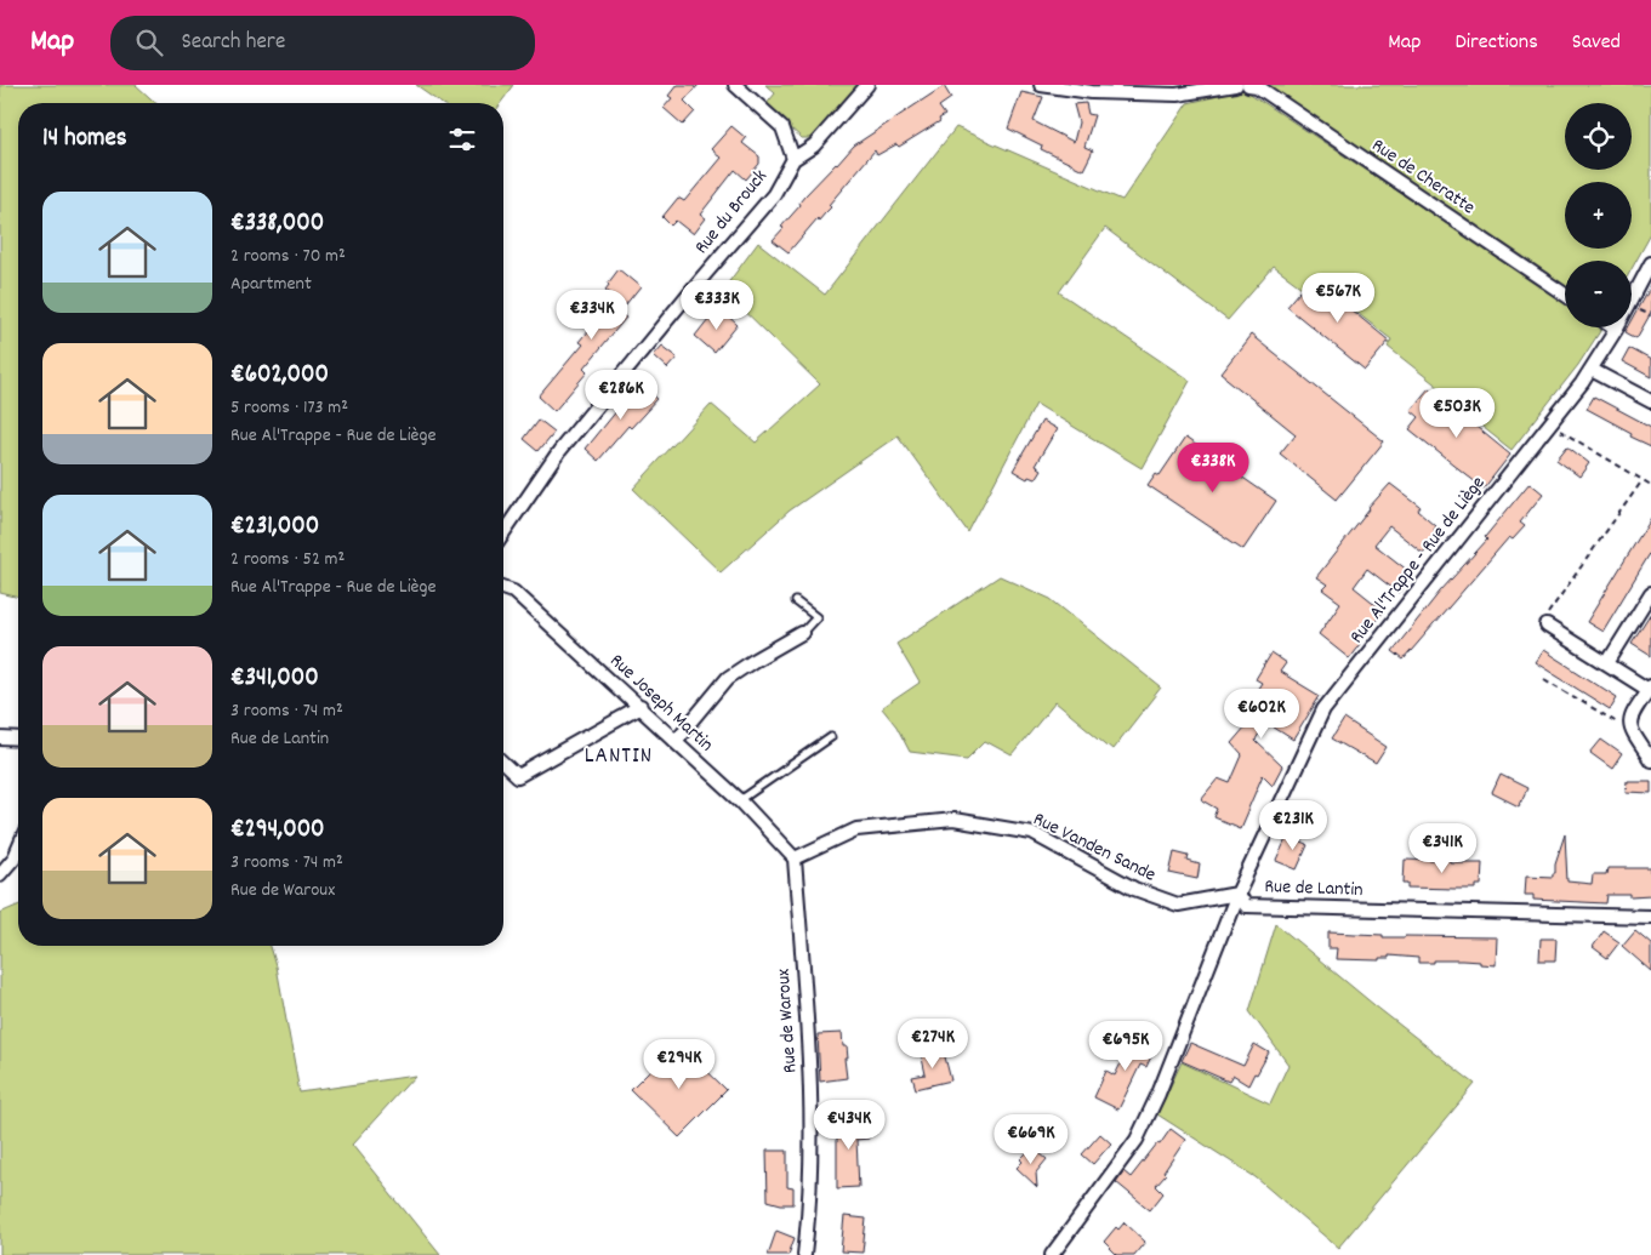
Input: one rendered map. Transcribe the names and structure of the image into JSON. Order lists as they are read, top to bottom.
{
  "streets": {
    "street": [
      "Rue de Cheratte",
      "Rue du Brouck",
      "Rue Al'Trappe - Rue de Liège",
      "Rue Joseph Martin",
      "Rue Vanden Sande",
      "Rue de Lantin",
      "Rue de Waroux"
    ]
  },
  "crossings": [
    ["Rue Al'Trappe - Rue de Liège", "Rue Vanden Sande"],
    ["Rue Al'Trappe - Rue de Liège", "Rue de Lantin"],
    ["Rue Joseph Martin", "Rue Vanden Sande"],
    ["Rue Joseph Martin", "Rue de Waroux"],
    ["Rue Vanden Sande", "Rue de Lantin"],
    ["Rue Vanden Sande", "Rue de Waroux"]
  ],
  "districts": ["LANTIN"],
  "page": {
    "header": "Map",
    "search": "Search here",
    "nav": ["Map", "Directions", "Saved"],
    "map_buttons": ["+", "−"],
    "heading": "14 homes",
    "list": [
      {
        "name": "€338,000",
        "note": "2 rooms · 70 m² · Apartment"
      },
      {
        "name": "€602,000",
        "note": "5 rooms · 173 m² · Rue Al'Trappe - Rue de Liège"
      },
      {
        "name": "€231,000",
        "note": "2 rooms · 52 m² · Rue Al'Trappe - Rue de Liège"
      },
      {
        "name": "€341,000",
        "note": "3 rooms · 74 m² · Rue de Lantin"
      },
      {
        "name": "€294,000",
        "note": "3 rooms · 74 m² · Rue de Waroux"
      }
    ],
    "price": [
      "€567K",
      "€333K",
      "€334K",
      "€286K",
      "€503K",
      "€338K",
      "€602K",
      "€231K",
      "€341K",
      "€274K",
      "€695K",
      "€294K",
      "€434K",
      "€669K"
    ]
  }
}
